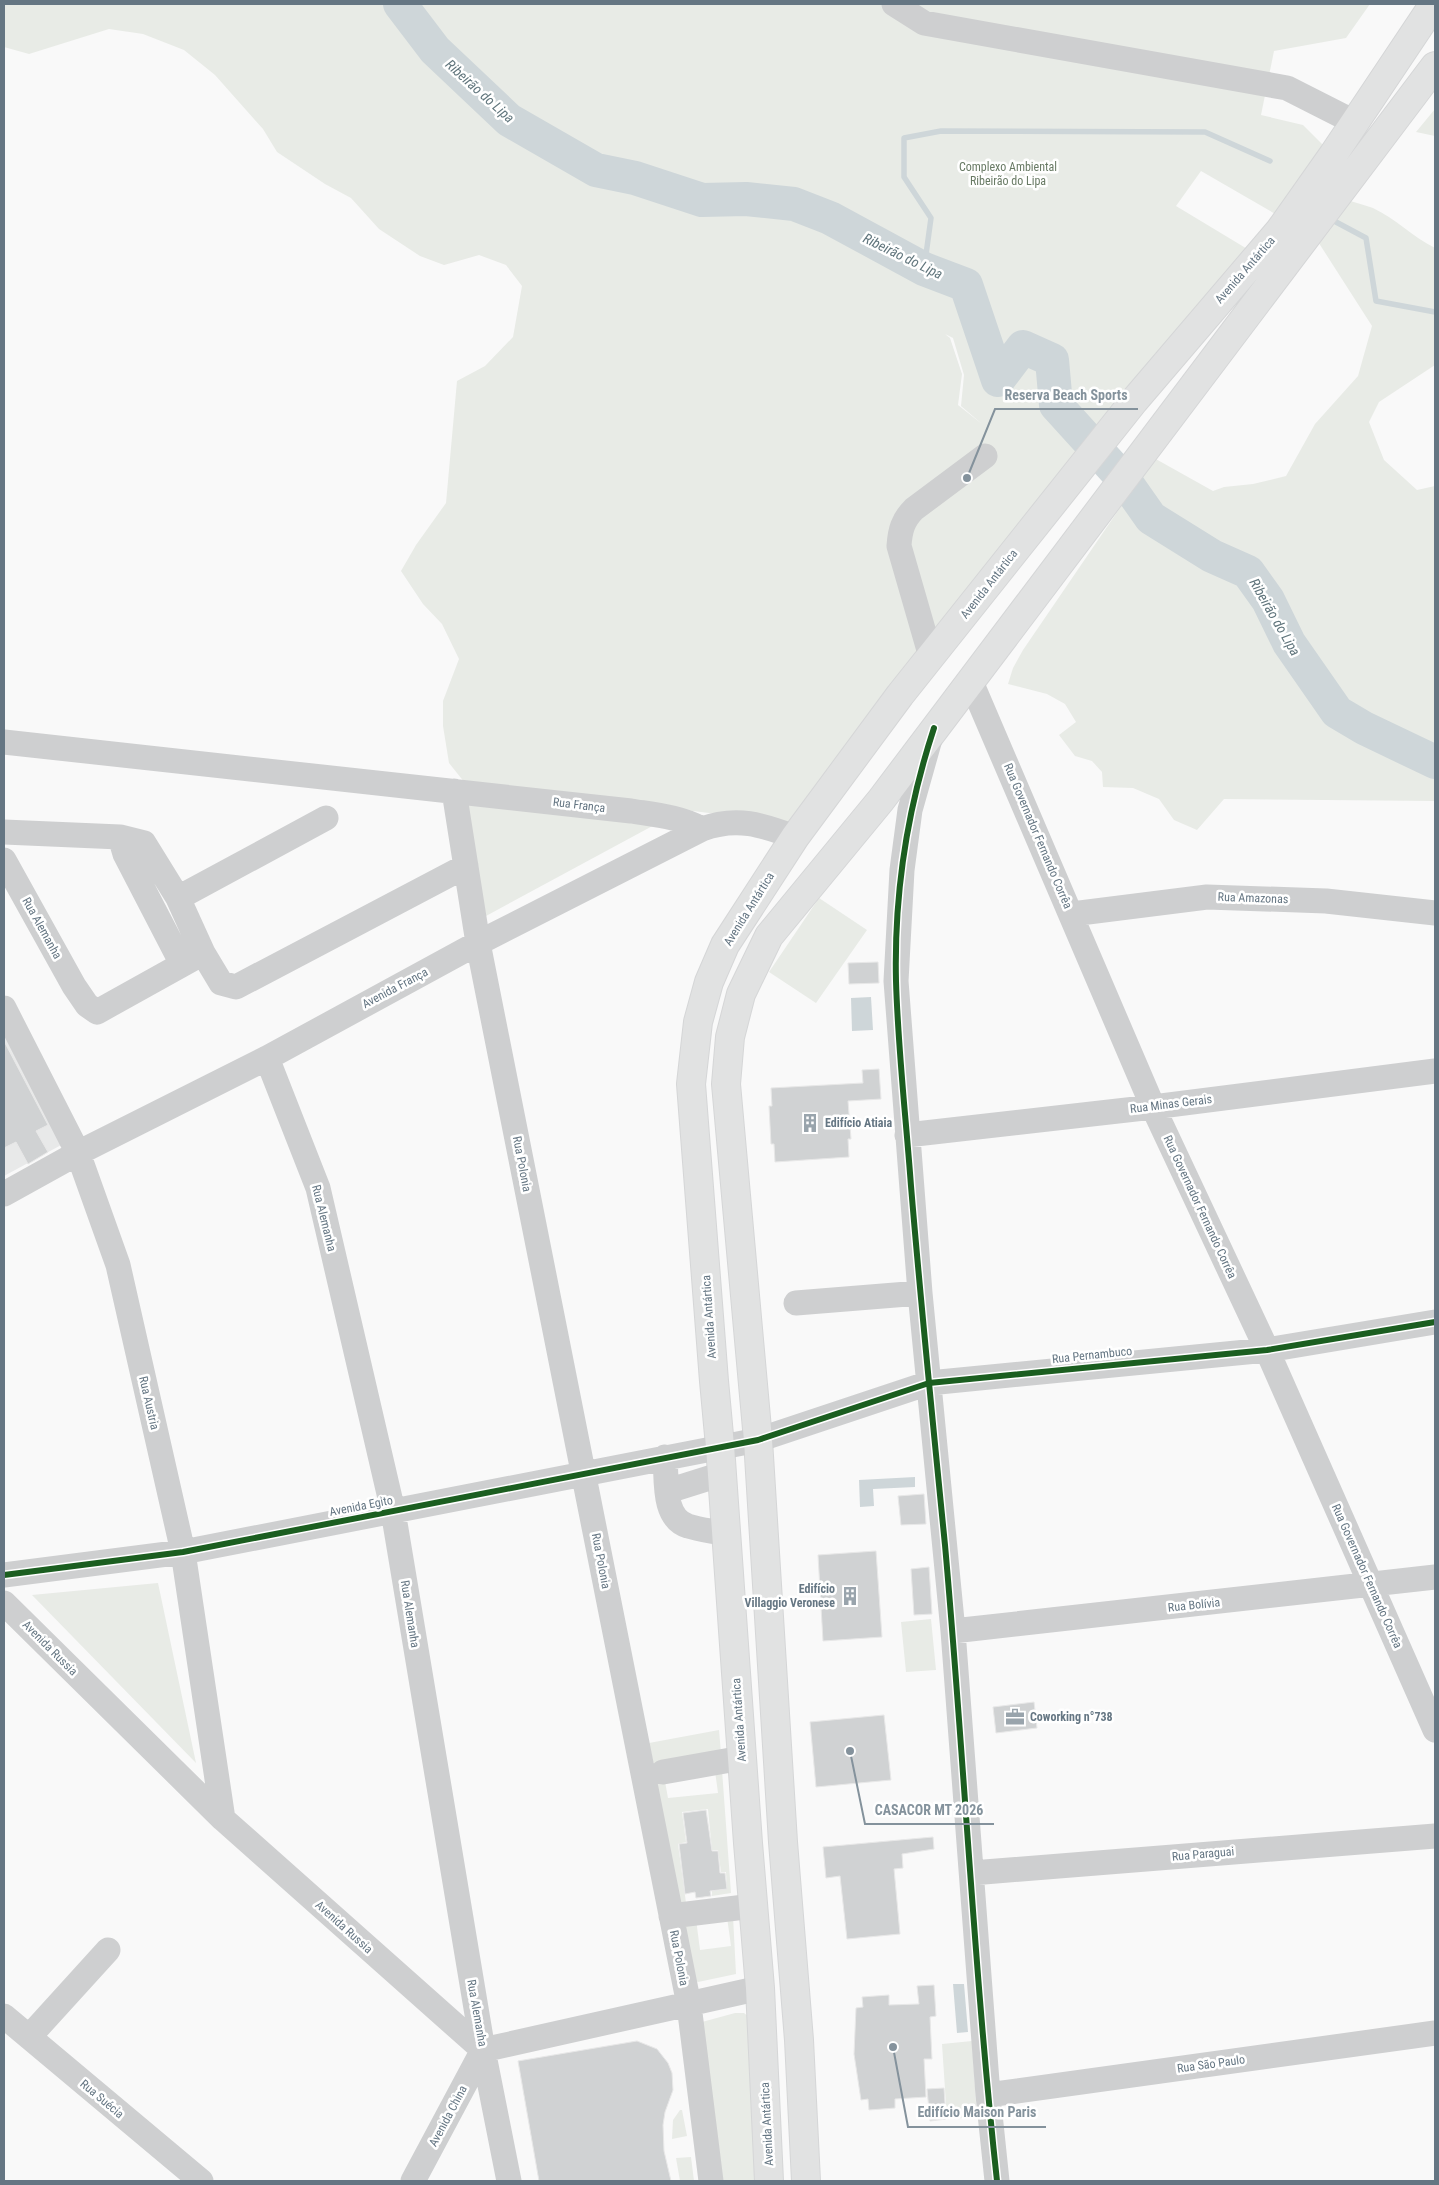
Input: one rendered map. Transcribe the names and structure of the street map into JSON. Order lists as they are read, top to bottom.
{
  "streets": {
    "main road": ["Avenida Antártica"],
    "street": [
      "Rua França",
      "Rua Governador Fernando Corrêa",
      "Rua Amazonas",
      "Rua Alemanha",
      "Avenida França",
      "Rua Minas Gerais",
      "Rua Polonia",
      "Rua Pernambuco",
      "Rua Austria",
      "Avenida Egito",
      "Rua Bolívia",
      "Avenida Russia",
      "Rua Paraguai",
      "Rua São Paulo",
      "Rua Suécia",
      "Avenida China"
    ]
  },
  "crossings": [
    ["Avenida Antártica", "Avenida França"],
    ["Avenida Antártica", "Rua Pernambuco"],
    ["Avenida Antártica", "Avenida Egito"],
    ["Rua França", "Avenida França"],
    ["Rua Governador Fernando Corrêa", "Rua Amazonas"],
    ["Rua Governador Fernando Corrêa", "Rua Minas Gerais"],
    ["Rua Governador Fernando Corrêa", "Rua Pernambuco"],
    ["Rua Governador Fernando Corrêa", "Rua Bolívia"],
    ["Rua Alemanha", "Avenida França"],
    ["Rua Alemanha", "Avenida Egito"],
    ["Rua Alemanha", "Avenida Russia"],
    ["Rua Alemanha", "Avenida China"],
    ["Avenida França", "Rua Polonia"],
    ["Avenida França", "Rua Austria"],
    ["Rua Polonia", "Avenida Egito"],
    ["Rua Pernambuco", "Avenida Egito"],
    ["Rua Austria", "Avenida Egito"],
    ["Rua Austria", "Avenida Russia"],
    ["Avenida Russia", "Avenida China"]
  ],
  "water": ["Ribeirão do Lipa"],
  "parks": ["Complexo Ambiental Ribeirão do Lipa"],
  "places": {
    "other": ["Reserva Beach Sports", "CASACOR MT 2026", "Edifício Maison Paris"],
    "building": ["Edifício Atiaia", "Edifício Villaggio Veronese"],
    "office": ["Coworking n°738"]
  }
}
